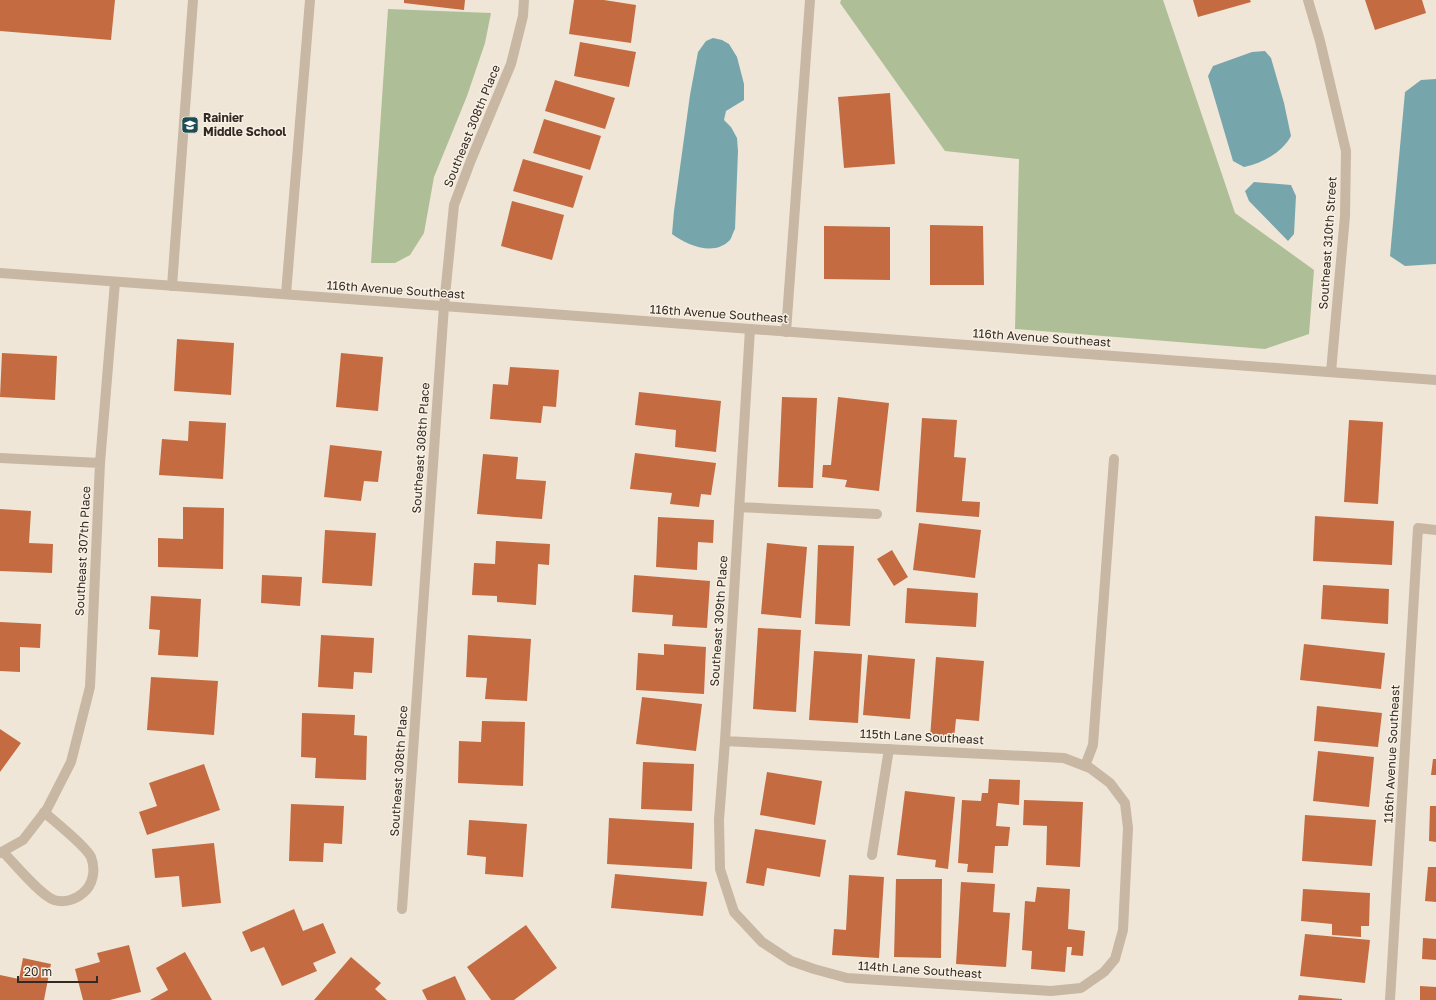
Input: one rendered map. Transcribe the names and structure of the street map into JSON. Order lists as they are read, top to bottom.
{
  "streets": {
    "street": [
      "Southeast 308th Place",
      "Southeast 310th Street",
      "116th Avenue Southeast",
      "Southeast 307th Place",
      "Southeast 309th Place",
      "115th Lane Southeast",
      "114th Lane Southeast"
    ]
  },
  "crossings": [
    ["Southeast 308th Place", "116th Avenue Southeast"],
    ["Southeast 310th Street", "116th Avenue Southeast"],
    ["116th Avenue Southeast", "Southeast 307th Place"],
    ["116th Avenue Southeast", "Southeast 309th Place"],
    ["Southeast 309th Place", "115th Lane Southeast"],
    ["Southeast 309th Place", "114th Lane Southeast"],
    ["115th Lane Southeast", "114th Lane Southeast"]
  ],
  "places": {
    "school or university": ["Rainier Middle School"]
  },
  "scale_bar": "20 m"
}
